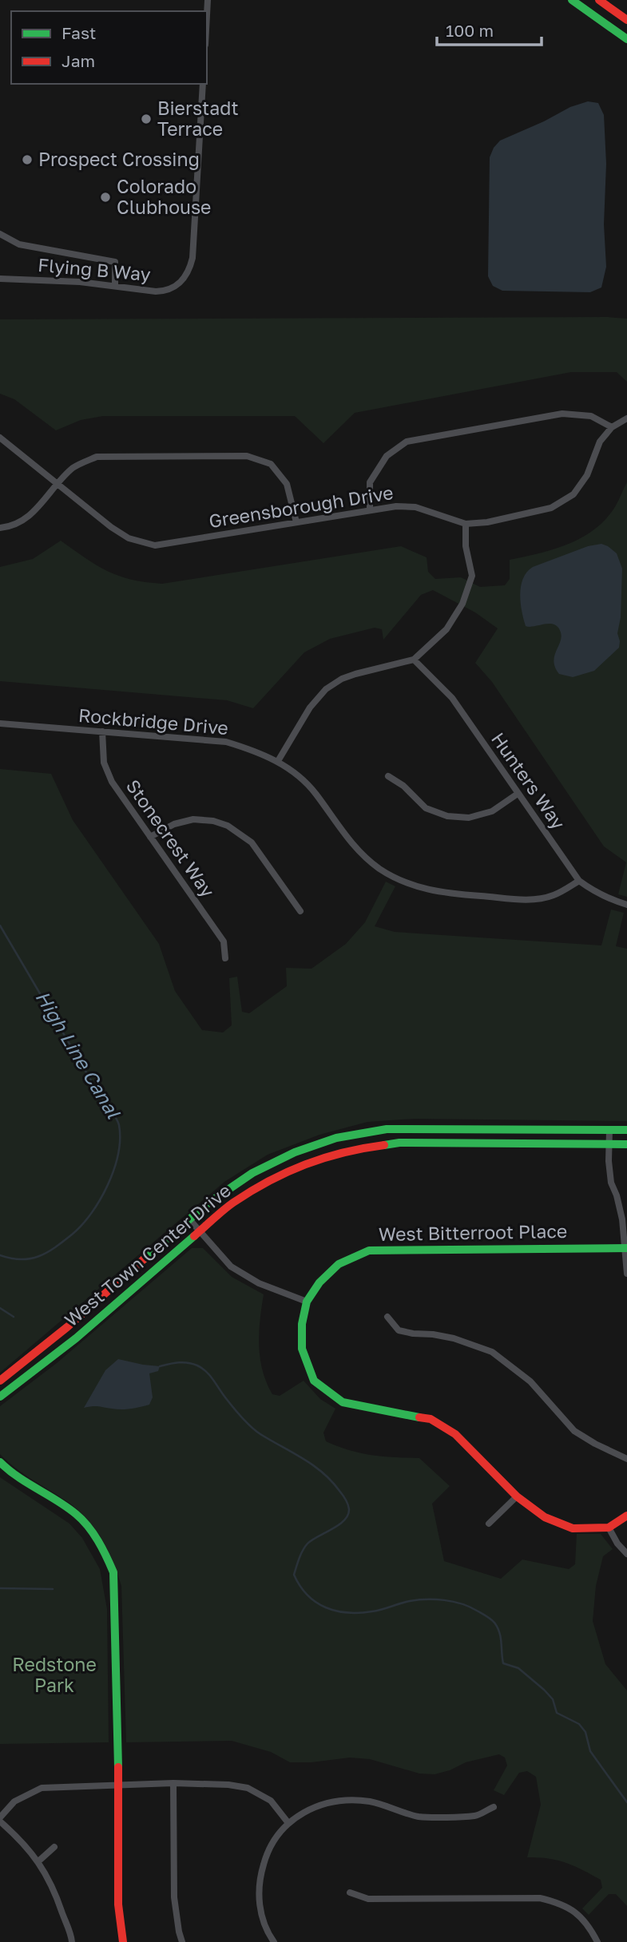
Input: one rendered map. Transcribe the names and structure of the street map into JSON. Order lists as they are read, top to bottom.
{
  "streets": {
    "street": [
      "Flying B Way",
      "Greensborough Drive",
      "Rockbridge Drive",
      "Hunters Way",
      "Stonecrest Way",
      "West Bitterroot Place",
      "West Town Center Drive"
    ]
  },
  "crossings": [
    ["Rockbridge Drive", "Hunters Way"],
    ["Rockbridge Drive", "Stonecrest Way"]
  ],
  "water": ["High Line Canal"],
  "parks": ["Redstone Park"],
  "places": ["Bierstadt Terrace", "Prospect Crossing", "Colorado Clubhouse"],
  "legend": ["Fast", "Jam"],
  "scale_bar": "100 m"
}
